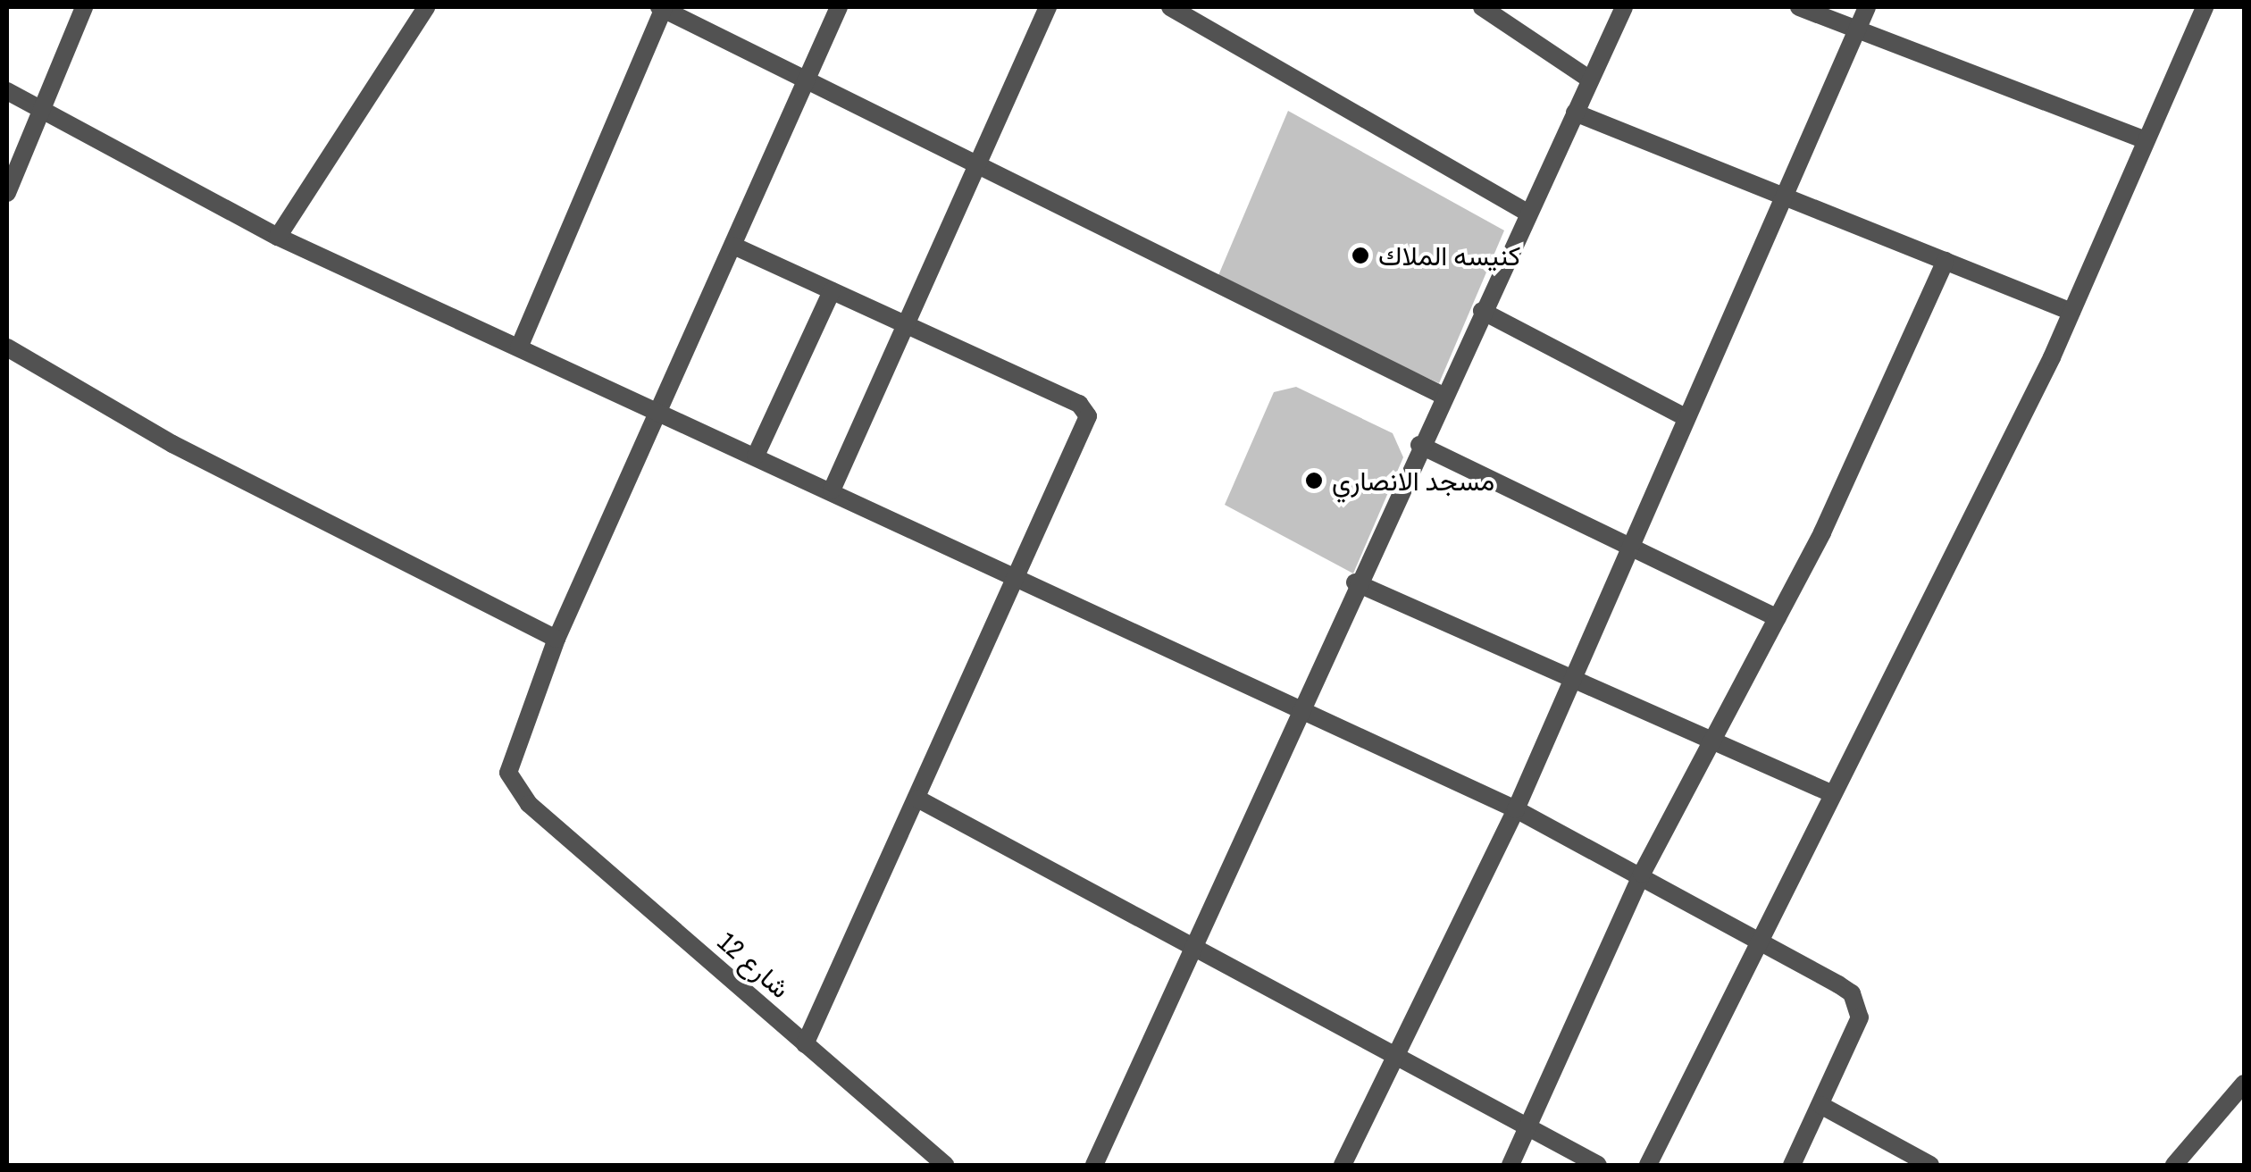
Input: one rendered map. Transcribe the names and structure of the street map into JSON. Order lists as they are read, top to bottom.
{
  "streets": {
    "street": ["شارع 12"]
  },
  "places": ["كنيسه الملاك", "مسجد الانصاري"]
}
